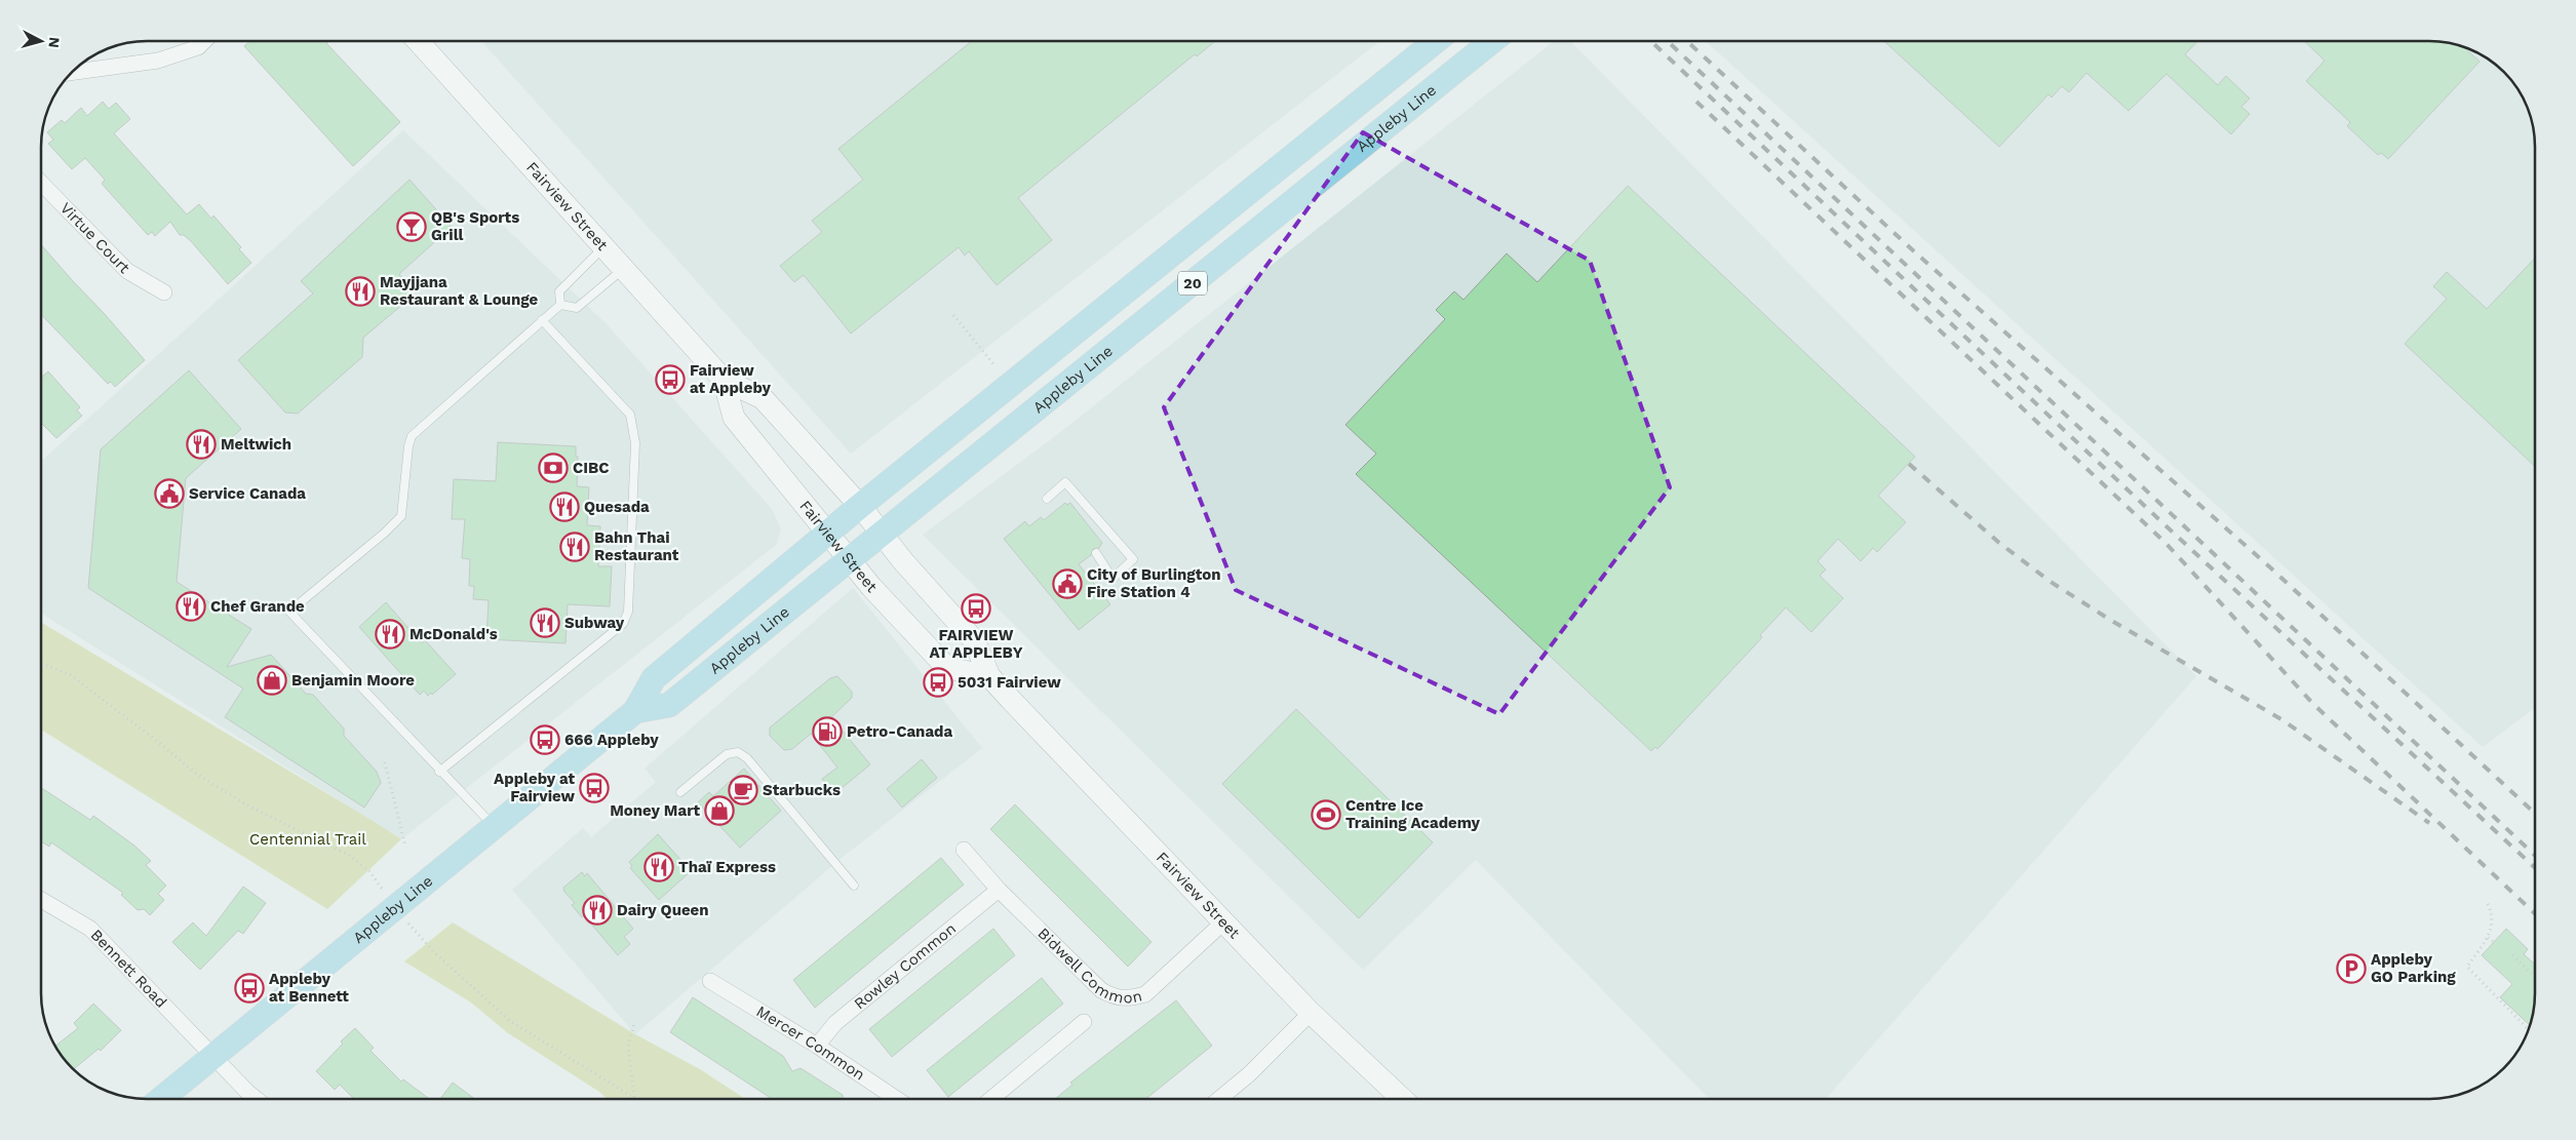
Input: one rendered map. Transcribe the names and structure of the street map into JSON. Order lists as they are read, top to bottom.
{
  "streets": {
    "main road": ["Appleby Line", "20"],
    "street": [
      "Fairview Street",
      "Virtue Court",
      "Bidwell Common",
      "Rowley Common",
      "Bennett Road",
      "Mercer Common"
    ]
  },
  "crossings": [
    ["Appleby Line", "Fairview Street"],
    ["Appleby Line", "Bennett Road"],
    ["Fairview Street", "Bidwell Common"],
    ["Bidwell Common", "Rowley Common"],
    ["Rowley Common", "Mercer Common"]
  ],
  "parks": ["Centennial Trail"],
  "places": {
    "bar": ["QB's Sports Grill"],
    "restaurant": [
      "Mayjjana Restaurant & Lounge",
      "Meltwich",
      "Quesada",
      "Bahn Thai Restaurant",
      "Chef Grande",
      "Subway",
      "McDonald's",
      "Thaï Express",
      "Dairy Queen"
    ],
    "bus stop": [
      "Fairview at Appleby",
      "FAIRVIEW AT APPLEBY",
      "5031 Fairview",
      "666 Appleby",
      "Appleby at Fairview",
      "Appleby at Bennett"
    ],
    "bank": ["CIBC"],
    "public building": ["Service Canada", "City of Burlington Fire Station 4"],
    "shop": ["Benjamin Moore", "Money Mart"],
    "fuel station": ["Petro-Canada"],
    "cafe": ["Starbucks"],
    "sports": ["Centre Ice Training Academy"],
    "parking": ["Appleby GO Parking"]
  },
  "north": "right"
}
